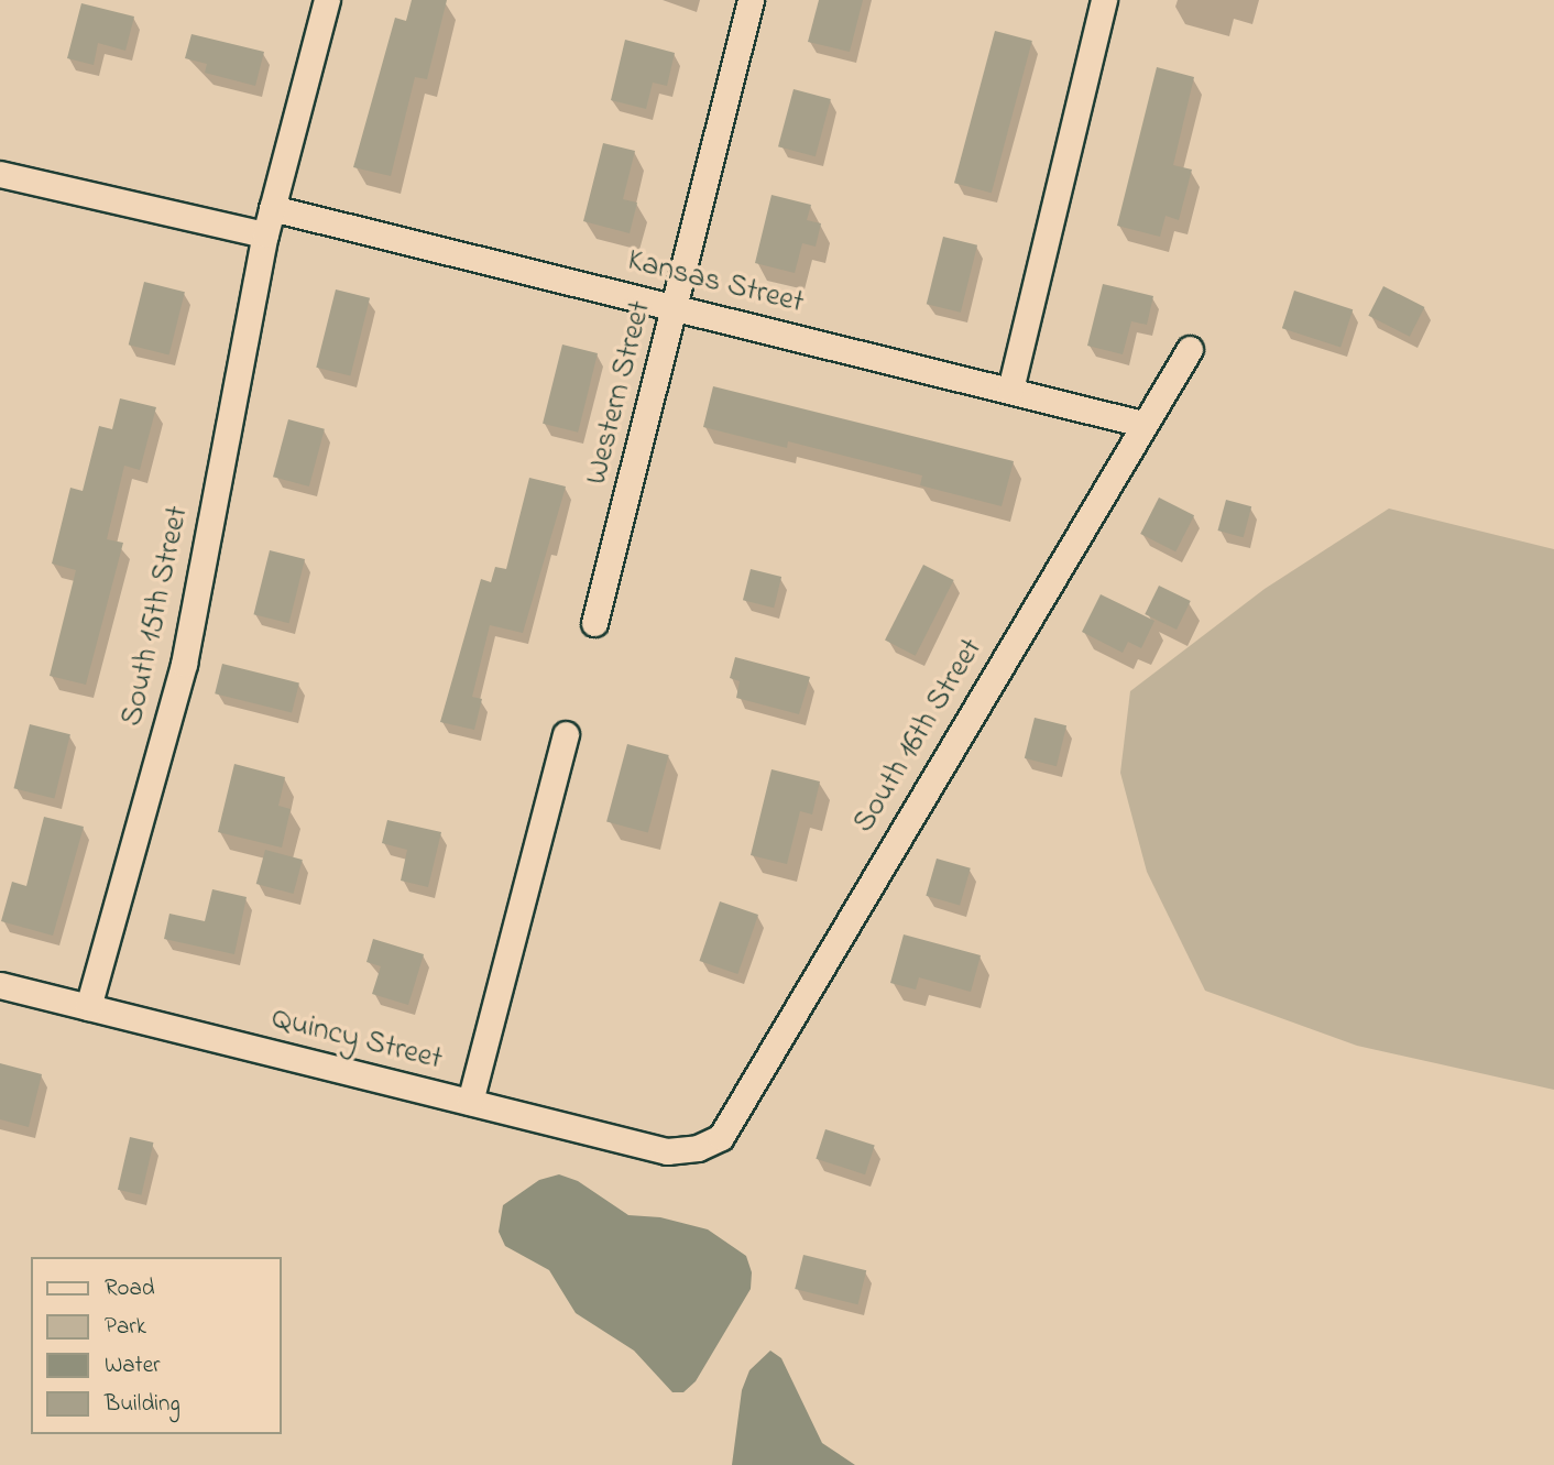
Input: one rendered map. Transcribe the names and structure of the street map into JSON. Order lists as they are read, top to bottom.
{
  "streets": {
    "street": [
      "Kansas Street",
      "Western Street",
      "South 15th Street",
      "South 16th Street",
      "Quincy Street"
    ]
  },
  "crossings": [
    ["Kansas Street", "Western Street"],
    ["Kansas Street", "South 15th Street"],
    ["Kansas Street", "South 16th Street"],
    ["South 15th Street", "Quincy Street"],
    ["South 16th Street", "Quincy Street"]
  ],
  "legend": [
    "Road",
    "Park",
    "Water",
    "Building"
  ]
}
